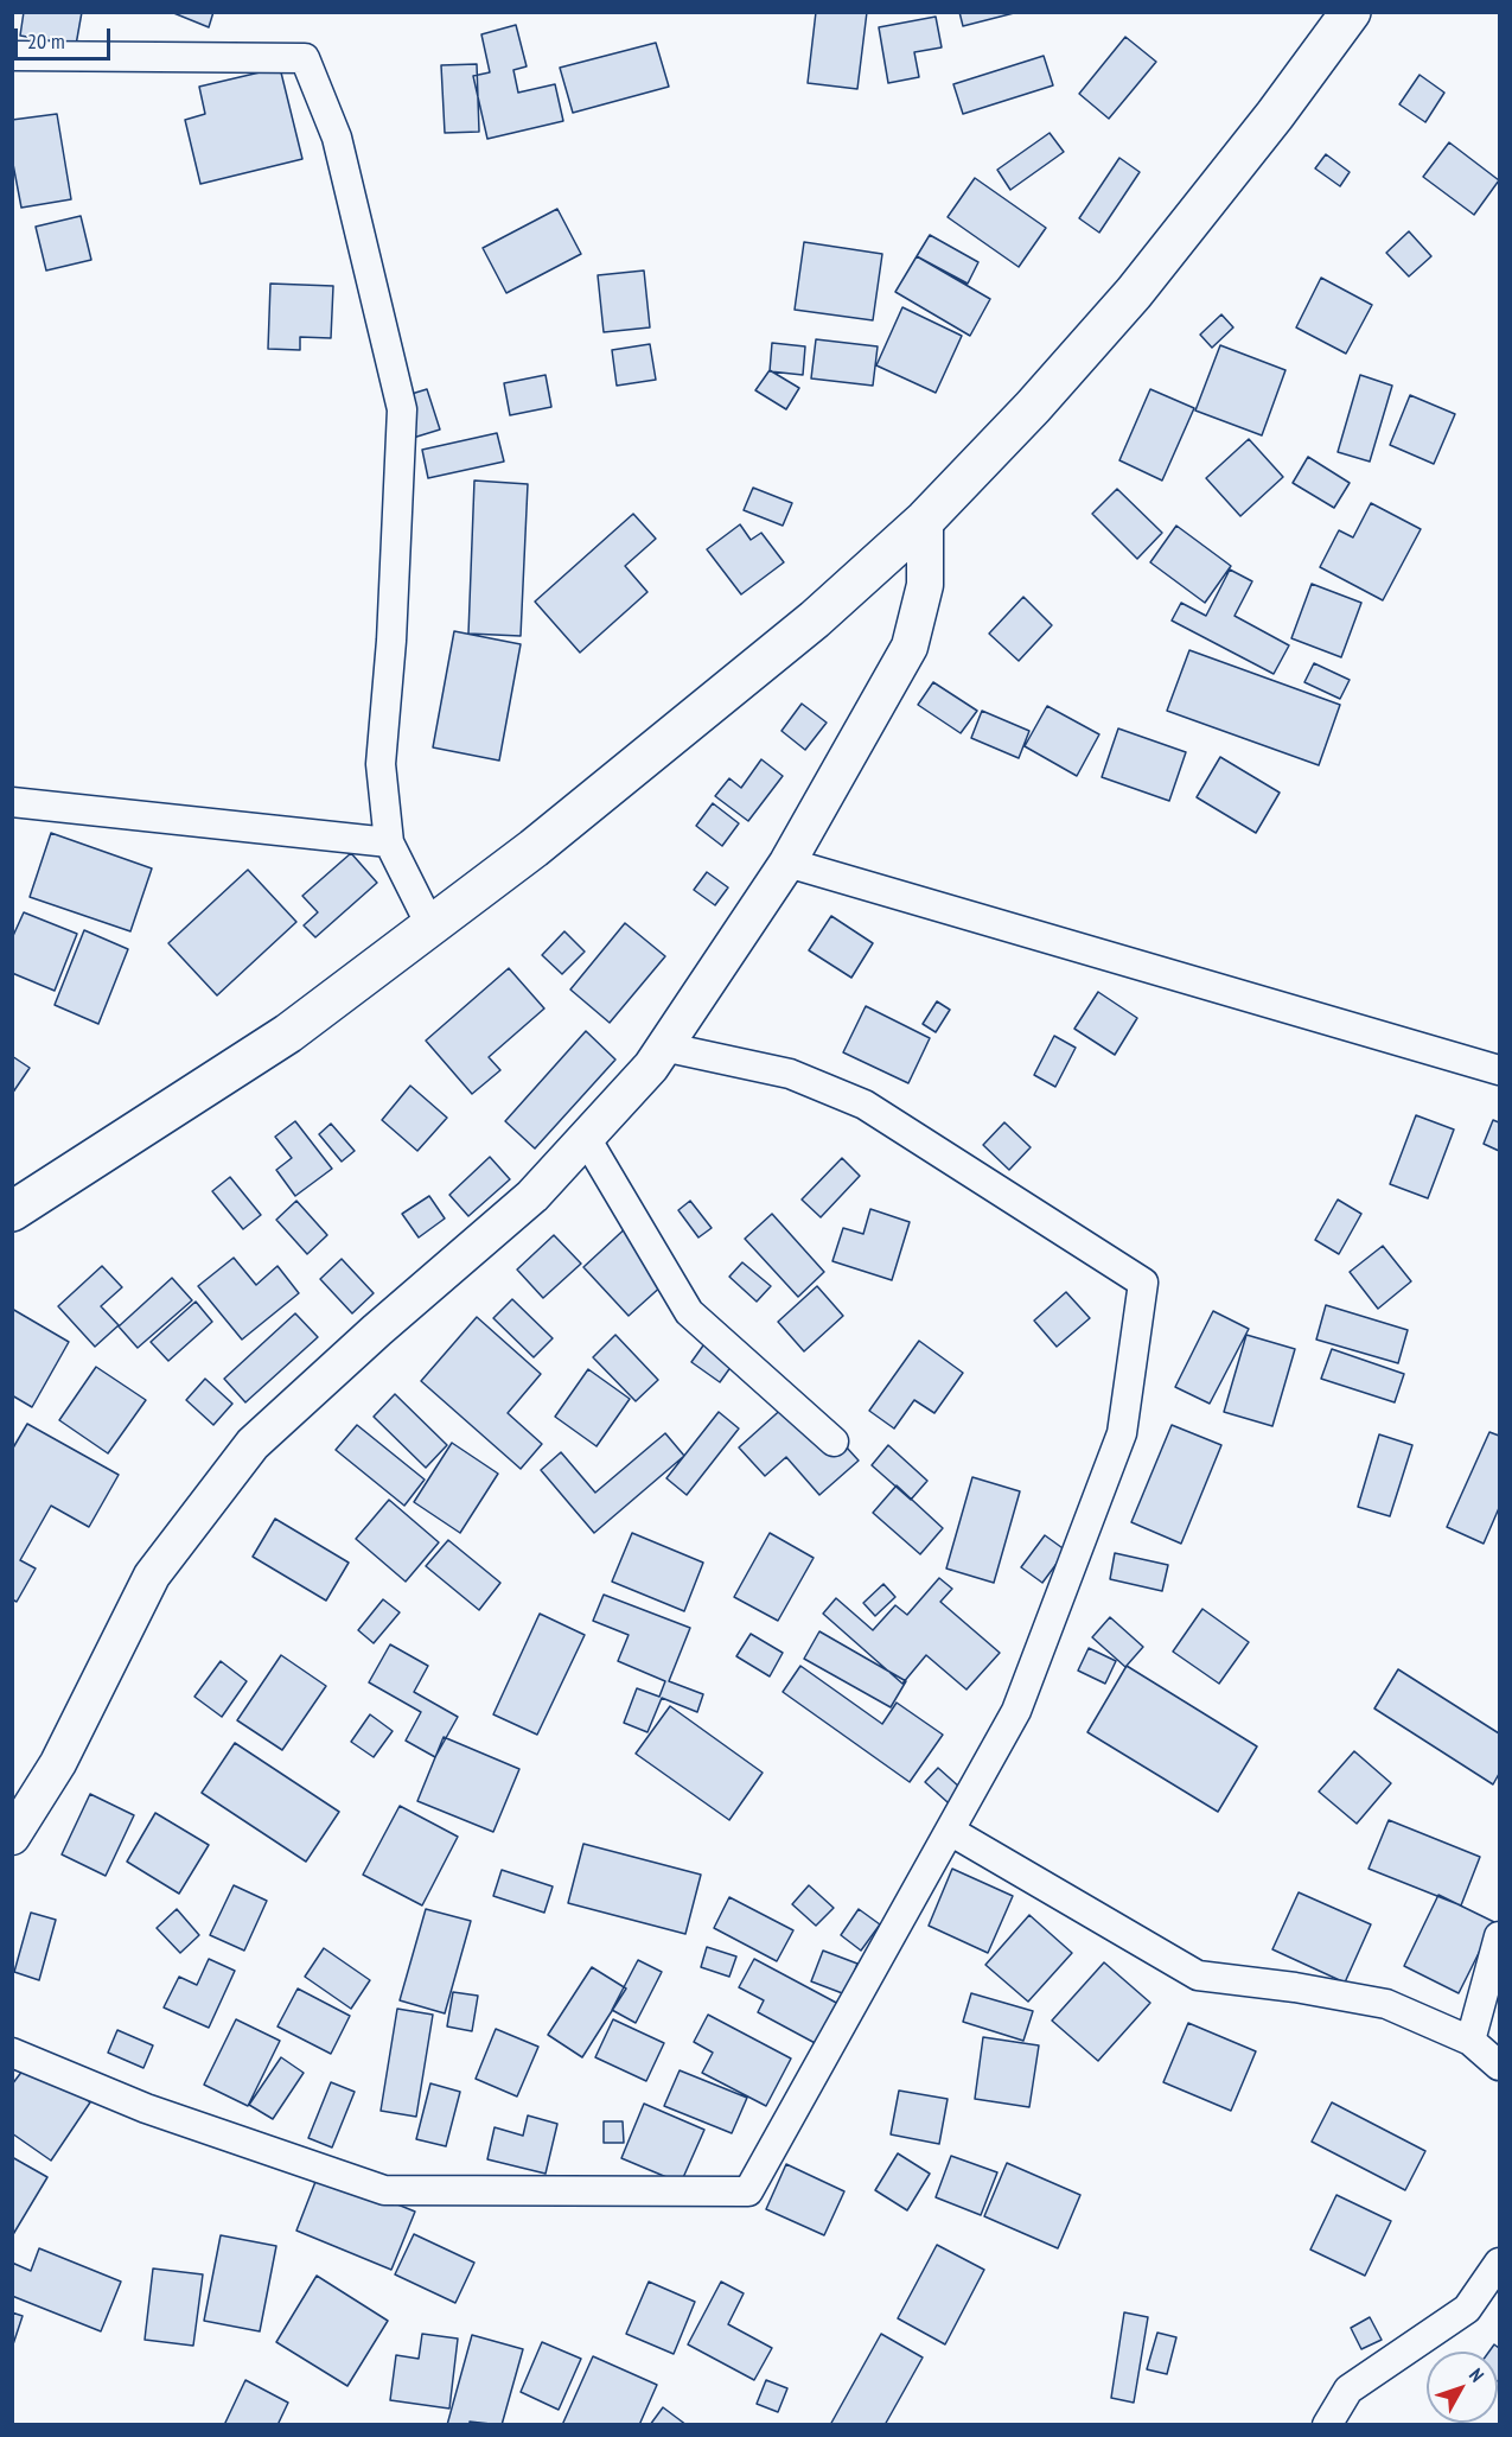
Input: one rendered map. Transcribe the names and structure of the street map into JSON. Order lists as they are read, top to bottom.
{
  "scale_bar": "20 m",
  "north": "top right"
}
